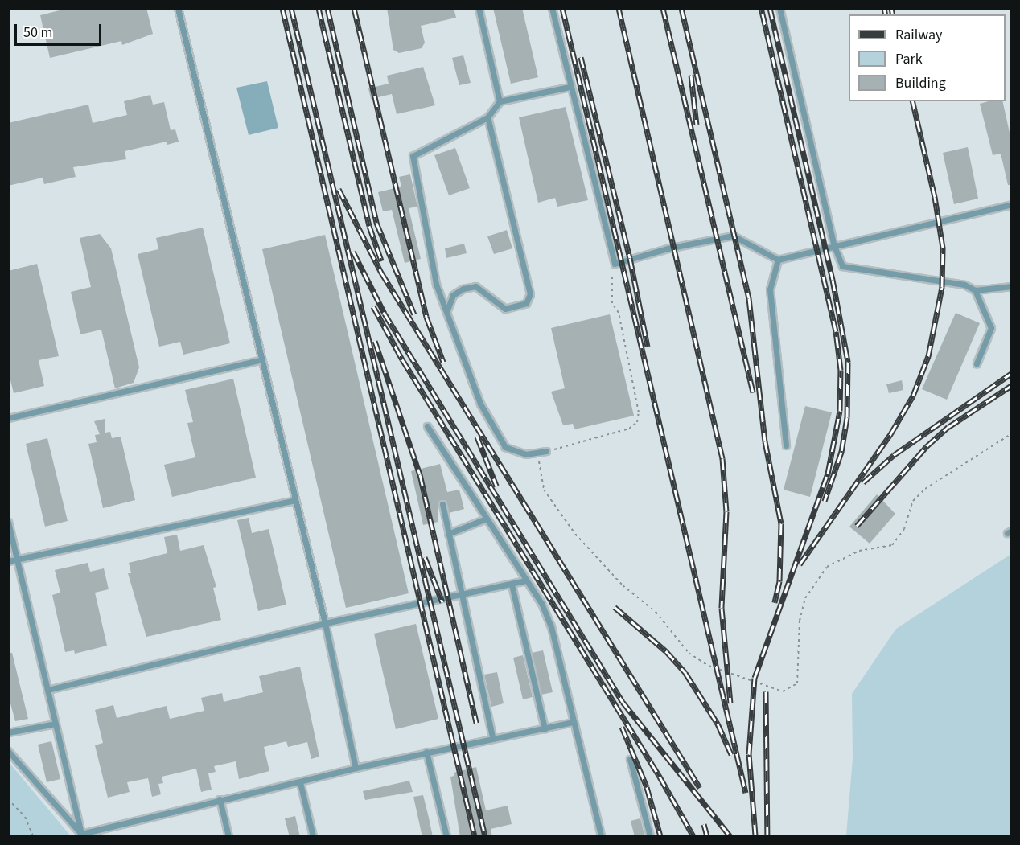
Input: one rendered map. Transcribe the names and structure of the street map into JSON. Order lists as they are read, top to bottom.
{
  "legend": ["Railway", "Park", "Building"],
  "scale_bar": "50 m"
}
